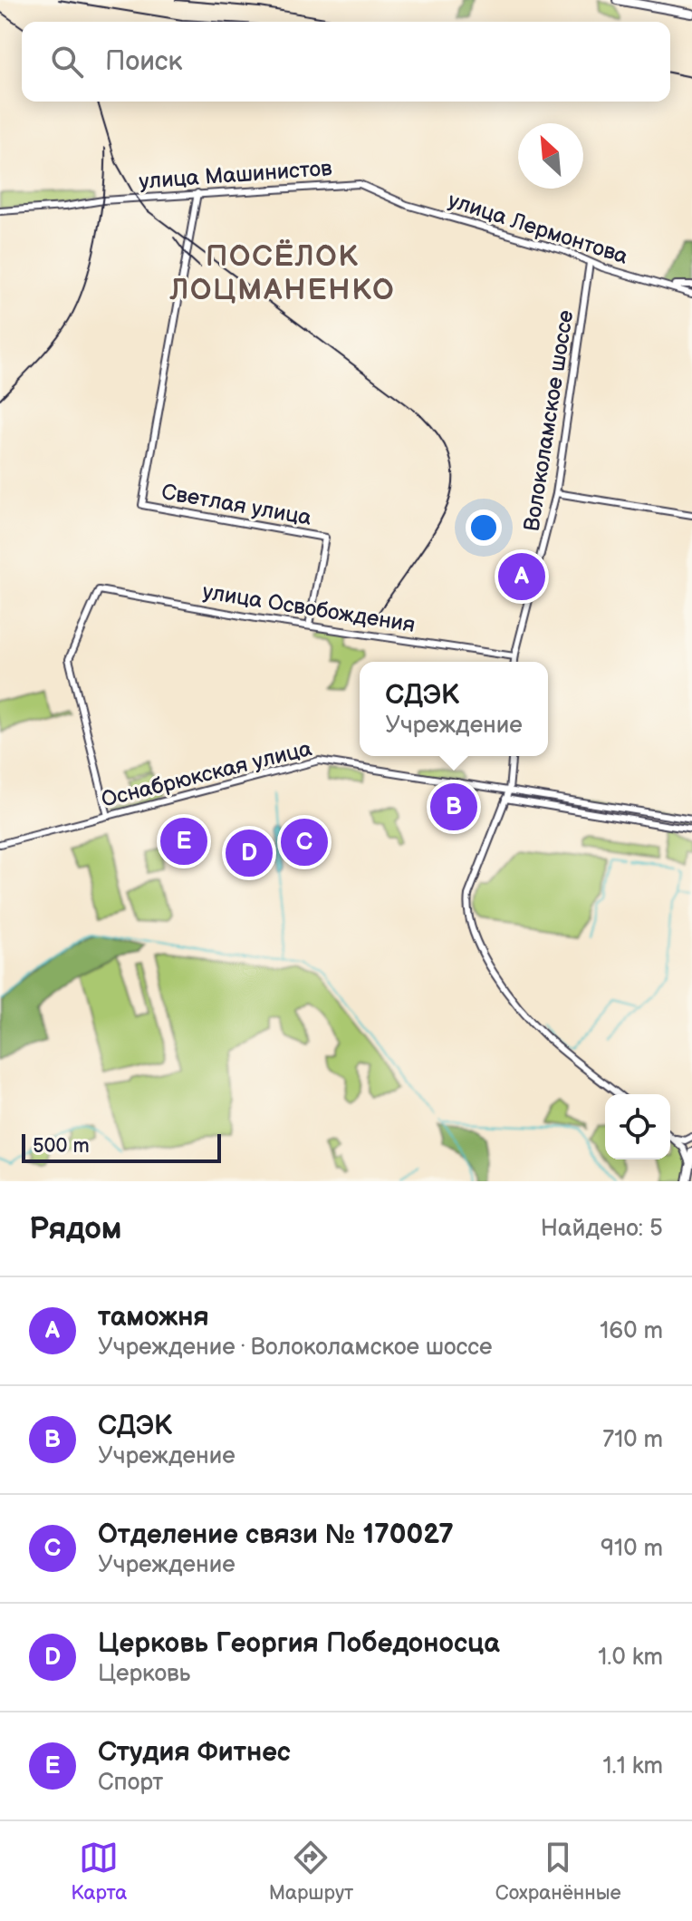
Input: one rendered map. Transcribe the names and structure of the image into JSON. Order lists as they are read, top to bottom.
{
  "streets": {
    "main road": [
      "улица Машинистов",
      "улица Лермонтова",
      "Волоколамское шоссе",
      "Светлая улица",
      "улица Освобождения",
      "Оснабрюкская улица"
    ]
  },
  "crossings": [
    ["улица Машинистов", "улица Лермонтова"],
    ["улица Машинистов", "Светлая улица"],
    ["улица Лермонтова", "Волоколамское шоссе"],
    ["Волоколамское шоссе", "улица Освобождения"],
    ["Светлая улица", "улица Освобождения"],
    ["улица Освобождения", "Оснабрюкская улица"]
  ],
  "districts": ["ПОСЁЛОК ЛОЦМАНЕНКО"],
  "scale_bar": "500 m",
  "north": "top left",
  "page": {
    "search": "Поиск",
    "pins": [
      "A",
      "B",
      "E",
      "C",
      "D"
    ],
    "popup": ["СДЭК", "Учреждение"],
    "scale": "500 m",
    "heading": ["Рядом", "Найдено: 5"],
    "list": [
      {
        "mark": "A",
        "name": "таможня",
        "note": "Учреждение · Волоколамское шоссе",
        "value": "160 m"
      },
      {
        "mark": "B",
        "name": "СДЭК",
        "note": "Учреждение",
        "value": "710 m"
      },
      {
        "mark": "C",
        "name": "Отделение связи № 170027",
        "note": "Учреждение",
        "value": "910 m"
      },
      {
        "mark": "D",
        "name": "Церковь Георгия Победоносца",
        "note": "Церковь",
        "value": "1.0 km"
      },
      {
        "mark": "E",
        "name": "Студия Фитнес",
        "note": "Спорт",
        "value": "1.1 km"
      }
    ],
    "nav": ["Карта", "Маршрут", "Сохранённые"]
  }
}
